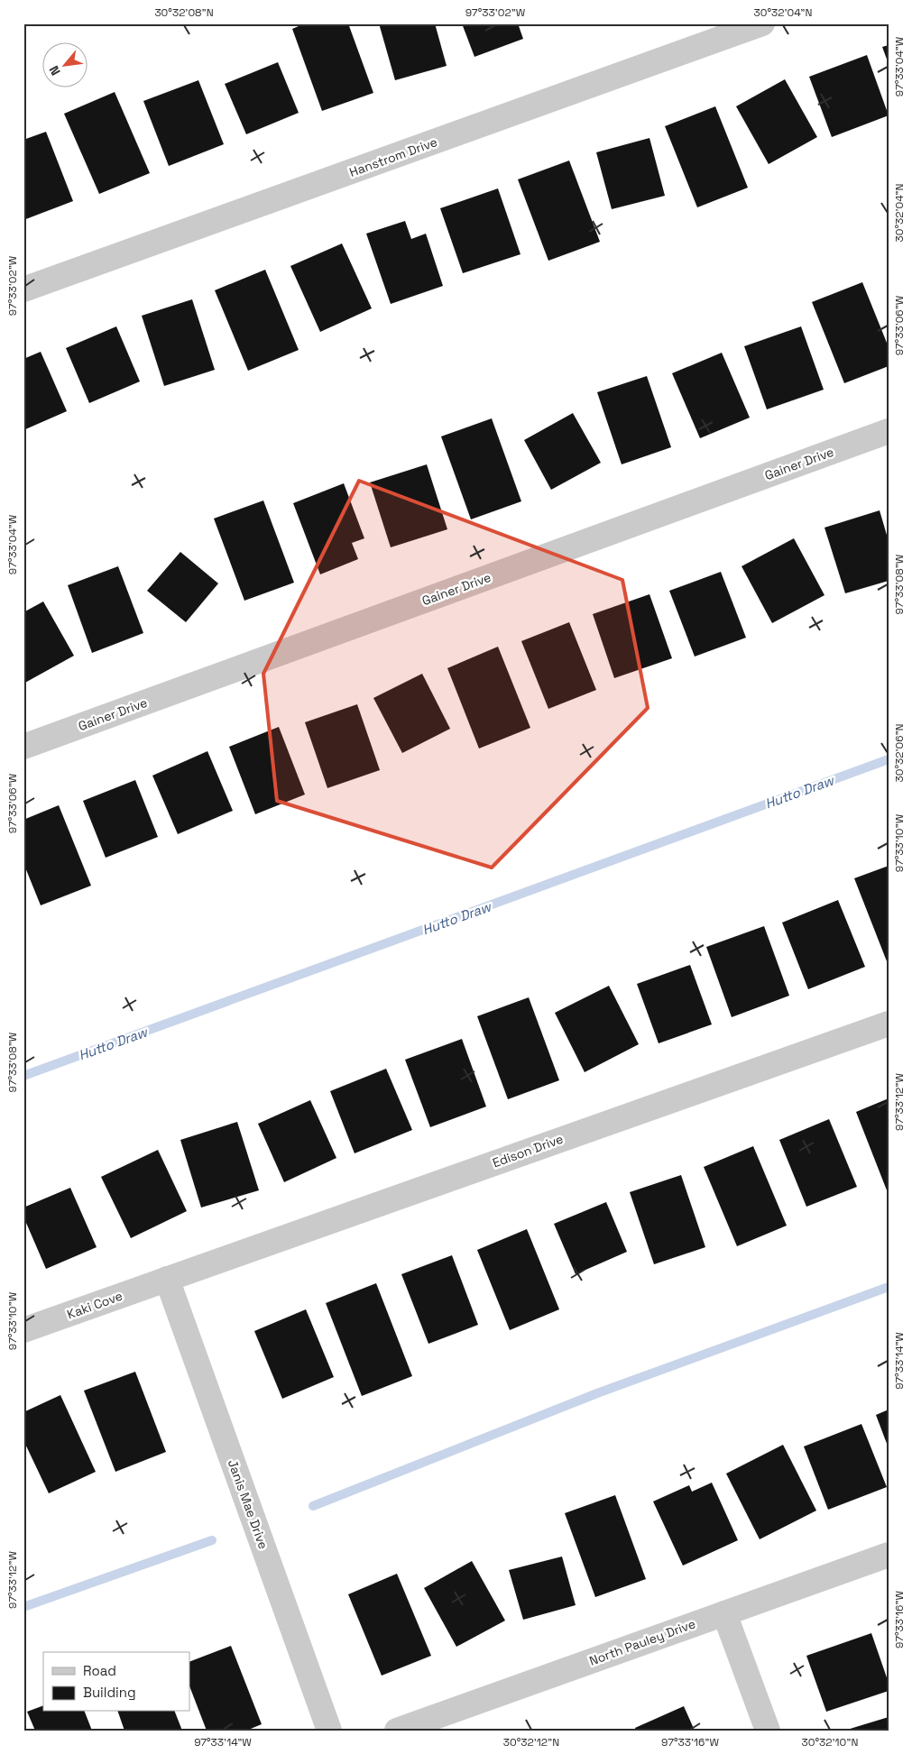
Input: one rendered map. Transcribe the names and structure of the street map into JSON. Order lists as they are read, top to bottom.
{
  "streets": {
    "street": [
      "Hanstrom Drive",
      "Gainer Drive",
      "Edison Drive",
      "Kaki Cove",
      "Janis Mae Drive",
      "North Pauley Drive"
    ]
  },
  "crossings": [
    ["Edison Drive", "Kaki Cove"],
    ["Edison Drive", "Janis Mae Drive"],
    ["Kaki Cove", "Janis Mae Drive"]
  ],
  "water": ["Hutto Draw"],
  "legend": ["Road", "Building"],
  "north": "bottom left",
  "coordinates": [
    "30°32'08\"N",
    "97°33'02\"W",
    "30°32'04\"N",
    "97°33'04\"W",
    "97°33'06\"W",
    "97°33'08\"W",
    "30°32'06\"N",
    "97°33'10\"W",
    "97°33'12\"W",
    "97°33'14\"W",
    "97°33'16\"W",
    "30°32'12\"N",
    "30°32'10\"N"
  ]
}
